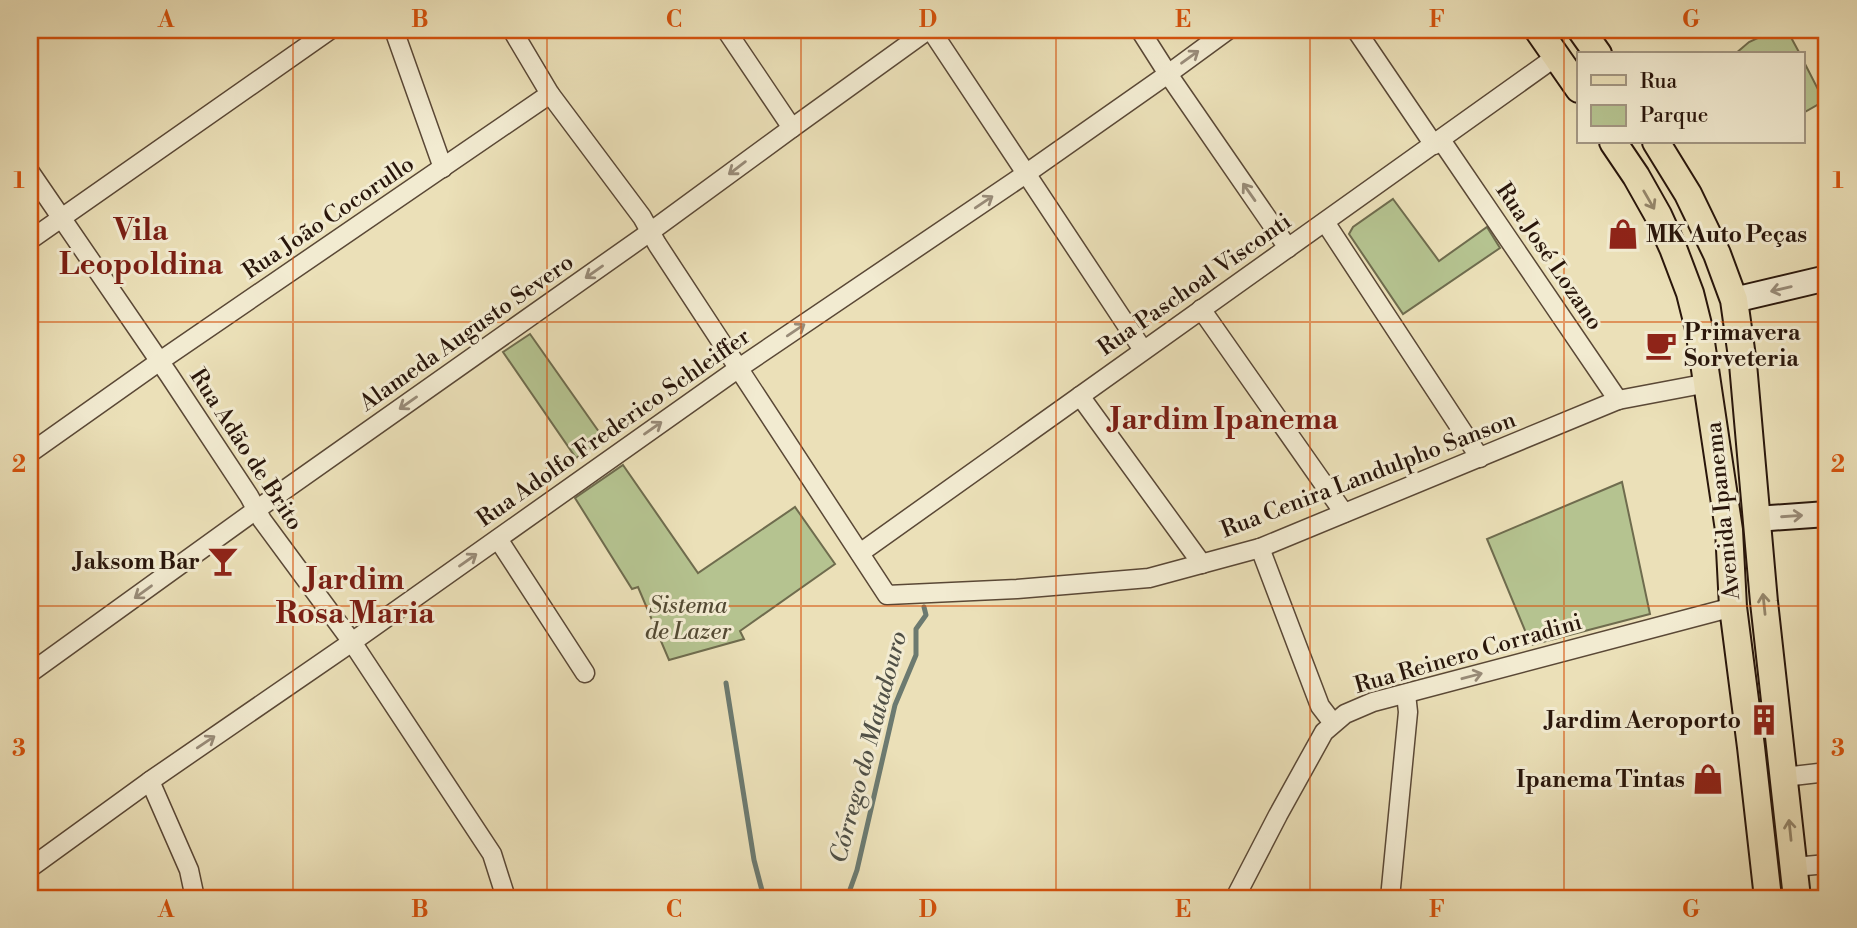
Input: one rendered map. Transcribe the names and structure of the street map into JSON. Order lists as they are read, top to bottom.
{
  "streets": {
    "main road": ["Avenida Ipanema"],
    "street": [
      "Rua João Cocorullo",
      "Rua José Lozano",
      "Rua Paschoal Visconti",
      "Alameda Augusto Severo",
      "Rua Adolfo Frederico Schleiffer",
      "Rua Adão de Brito",
      "Rua Cenira Landulpho Sanson",
      "Rua Reinero Corradini"
    ]
  },
  "crossings": [
    ["Rua João Cocorullo", "Rua Adão de Brito"],
    ["Rua João Cocorullo", "Rua Cenira Landulpho Sanson"],
    ["Rua José Lozano", "Rua Paschoal Visconti"],
    ["Rua José Lozano", "Rua Cenira Landulpho Sanson"],
    ["Rua Paschoal Visconti", "Rua Cenira Landulpho Sanson"],
    ["Alameda Augusto Severo", "Rua Adão de Brito"],
    ["Alameda Augusto Severo", "Rua Cenira Landulpho Sanson"],
    ["Rua Adolfo Frederico Schleiffer", "Rua Adão de Brito"],
    ["Rua Adolfo Frederico Schleiffer", "Rua Cenira Landulpho Sanson"],
    ["Rua Cenira Landulpho Sanson", "Avenida Ipanema"],
    ["Avenida Ipanema", "Rua Reinero Corradini"]
  ],
  "one_way": ["Alameda Augusto Severo", "Rua Adolfo Frederico Schleiffer", "Rua Reinero Corradini"],
  "districts": ["Vila Leopoldina", "Jardim Ipanema", "Jardim Rosa Maria"],
  "water": ["Córrego do Matadouro"],
  "parks": ["Sistema de Lazer"],
  "places": {
    "shop": ["MK Auto Peças", "Ipanema Tintas"],
    "cafe": ["Primavera Sorveteria"],
    "bar": ["Jaksom Bar"],
    "building": ["Jardim Aeroporto"]
  },
  "legend": ["Rua", "Parque"],
  "grid": {
    "columns": [
      "A",
      "B",
      "C",
      "D",
      "E",
      "F",
      "G"
    ],
    "rows": ["1", "2", "3"]
  }
}
